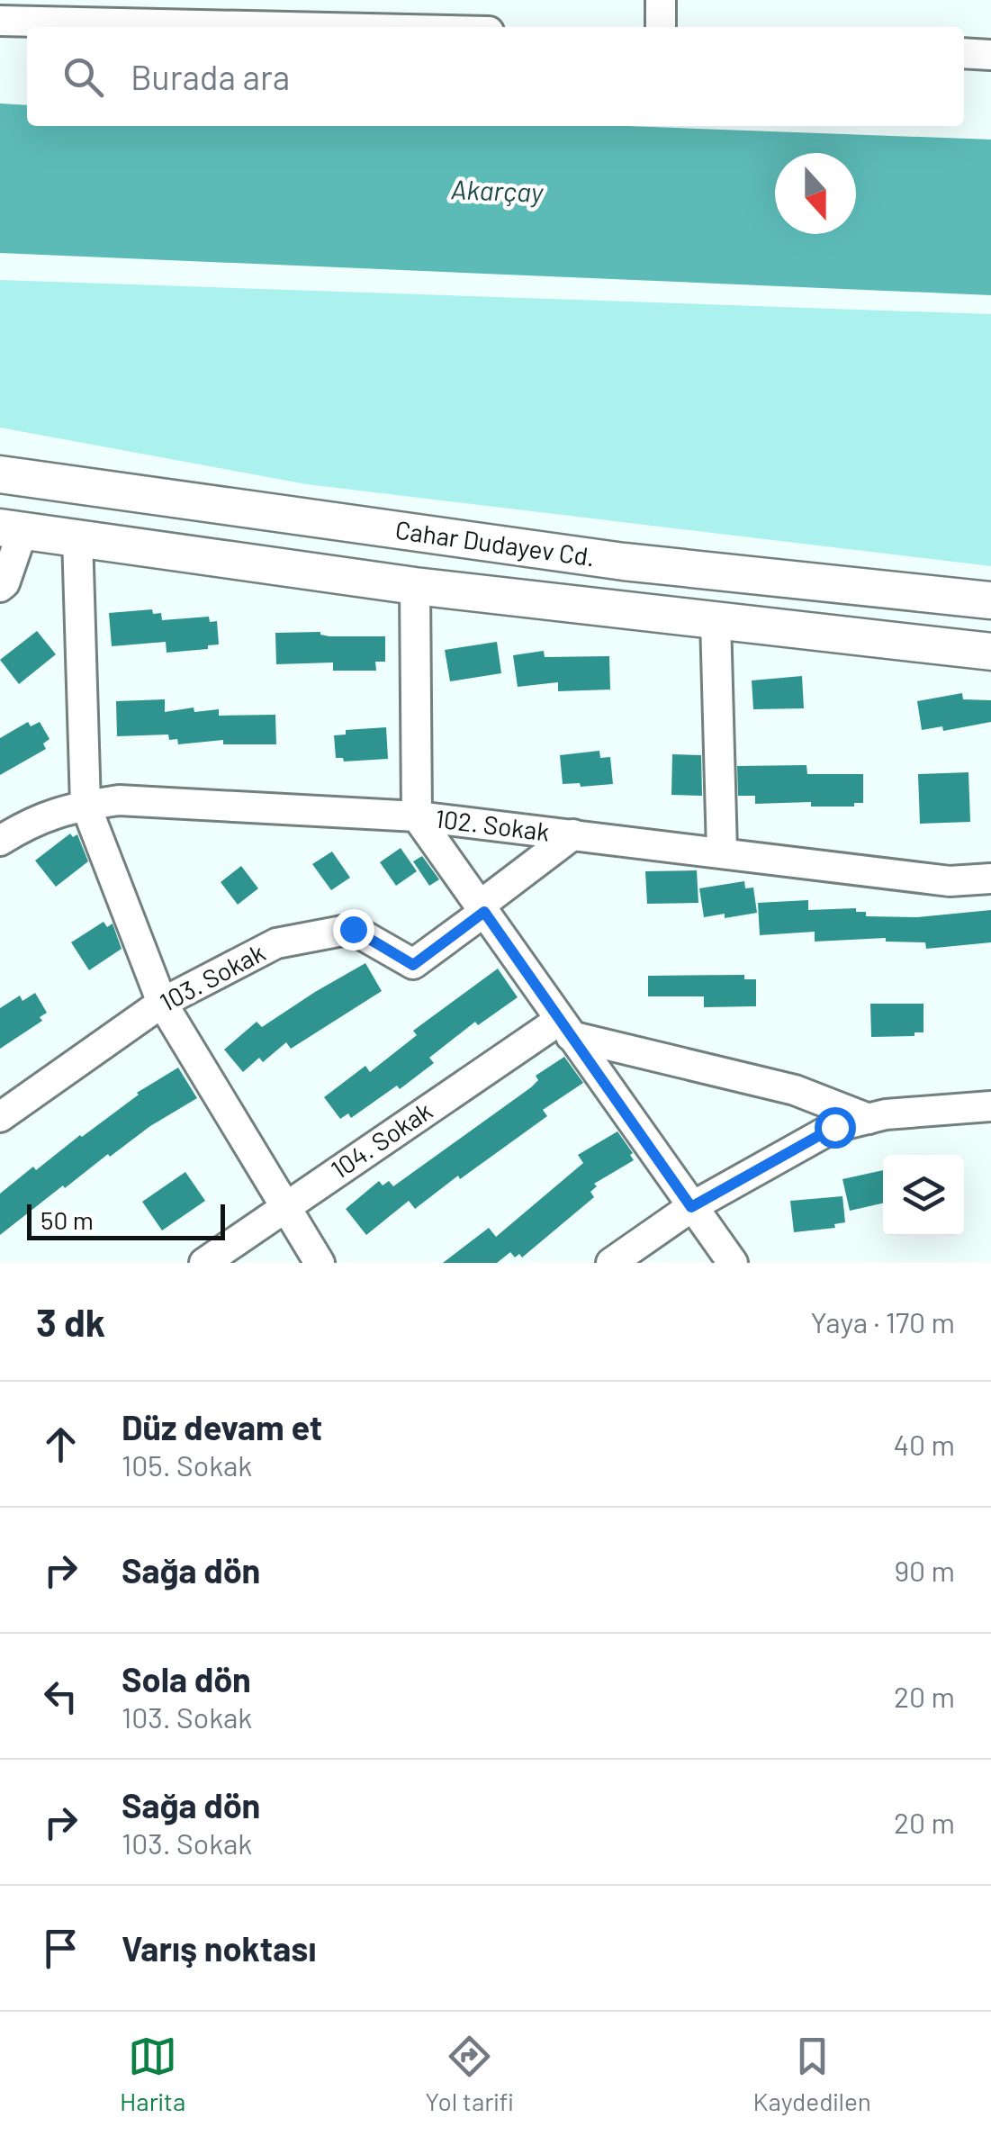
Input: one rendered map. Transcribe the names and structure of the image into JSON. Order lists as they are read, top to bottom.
{
  "streets": {
    "main road": ["Cahar Dudayev Cd."],
    "street": ["102. Sokak", "103. Sokak", "104. Sokak"]
  },
  "water": ["Akarçay"],
  "scale_bar": "50 m",
  "north": "bottom",
  "page": {
    "search": "Burada ara",
    "scale": "50 m",
    "heading": ["3 dk", "Yaya · 170 m"],
    "list": [
      ["Düz devam et", "105. Sokak", "40 m"],
      ["Sağa dön", "90 m"],
      ["Sola dön", "103. Sokak", "20 m"],
      ["Sağa dön", "103. Sokak", "20 m"],
      "Varış noktası"
    ],
    "nav": ["Harita", "Yol tarifi", "Kaydedilen"]
  }
}
